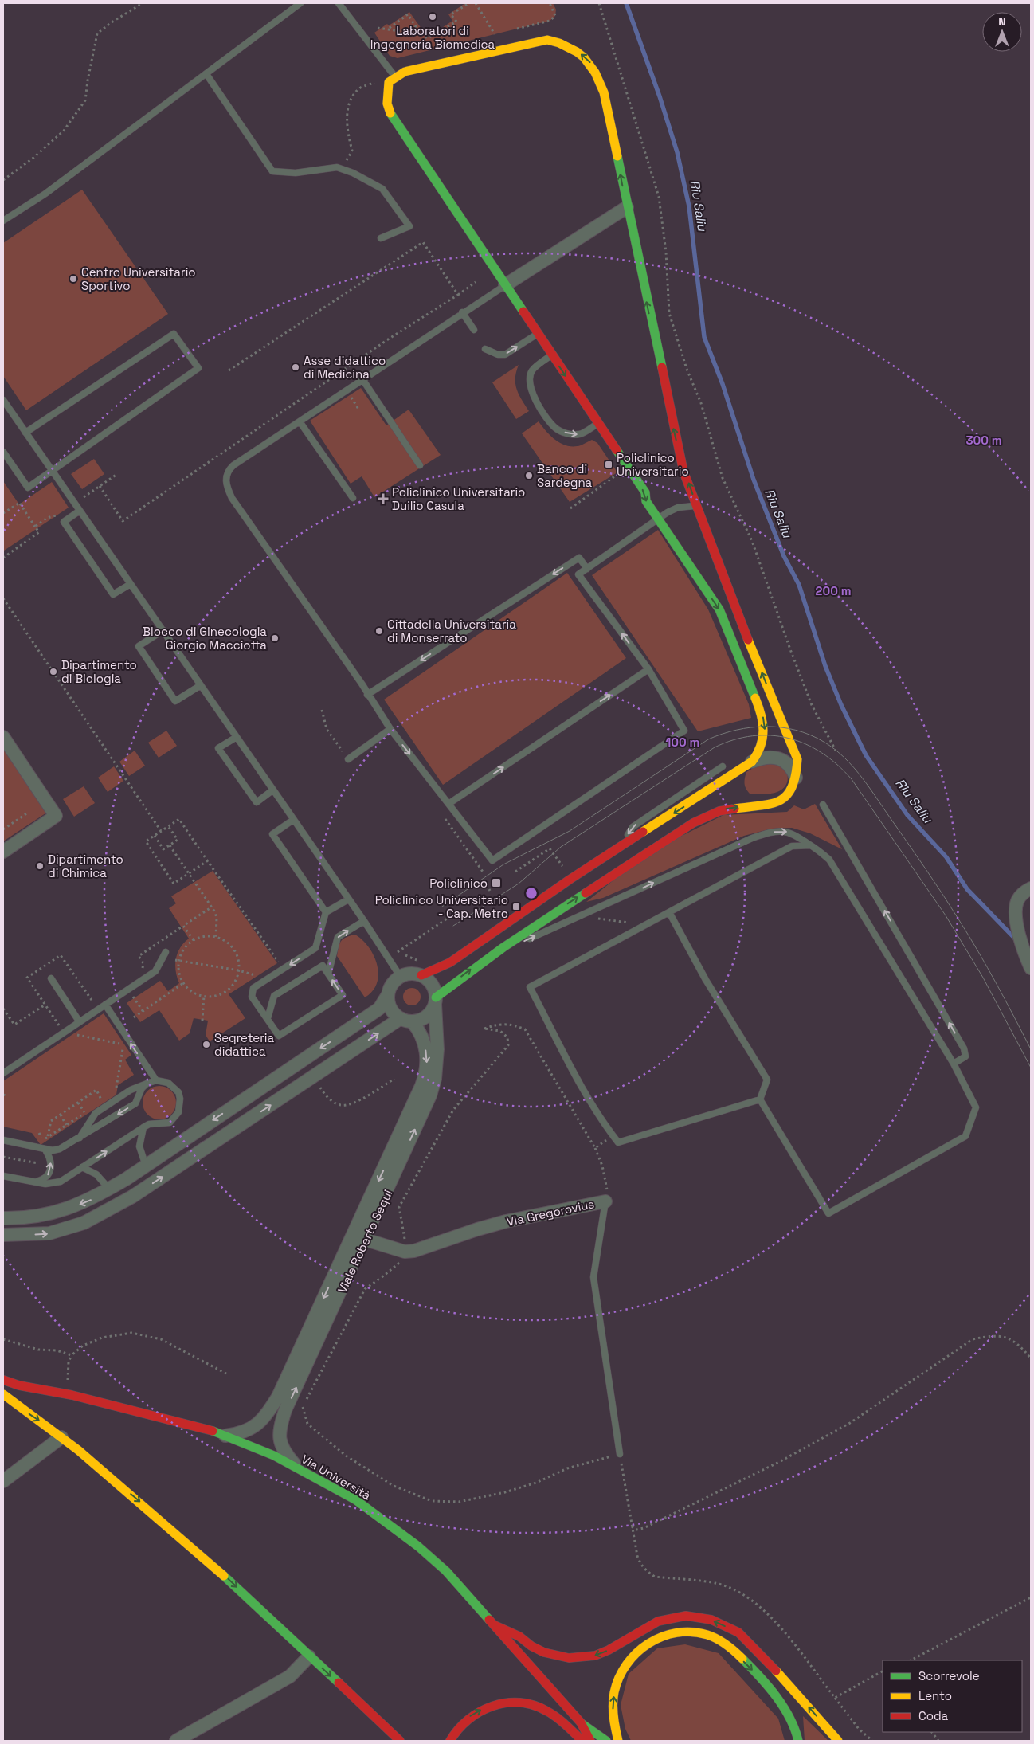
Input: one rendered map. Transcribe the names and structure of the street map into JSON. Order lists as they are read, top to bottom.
{
  "streets": {
    "main road": ["Via Università"],
    "street": ["Via Gregorovius", "Viale Roberto Sequi"]
  },
  "crossings": [
    ["Via Gregorovius", "Viale Roberto Sequi"],
    ["Viale Roberto Sequi", "Via Università"]
  ],
  "water": ["Riu Saliu"],
  "places": {
    "other": [
      "Laboratori di Ingegneria Biomedica",
      "Centro Universitario Sportivo",
      "Asse didattico di Medicina",
      "Banco di Sardegna",
      "Cittadella Universitaria di Monserrato",
      "Blocco di Ginecologia Giorgio Macciotta",
      "Dipartimento di Biologia",
      "Dipartimento di Chimica",
      "Segreteria didattica"
    ],
    "transit": ["Policlinico Universitario", "Policlinico", "Policlinico Universitario - Cap. Metro"],
    "health": ["Policlinico Universitario Duilio Casula"]
  },
  "legend": ["Scorrevole", "Lento", "Coda"],
  "north": "top",
  "rings": ["300 m", "200 m", "100 m"]
}
